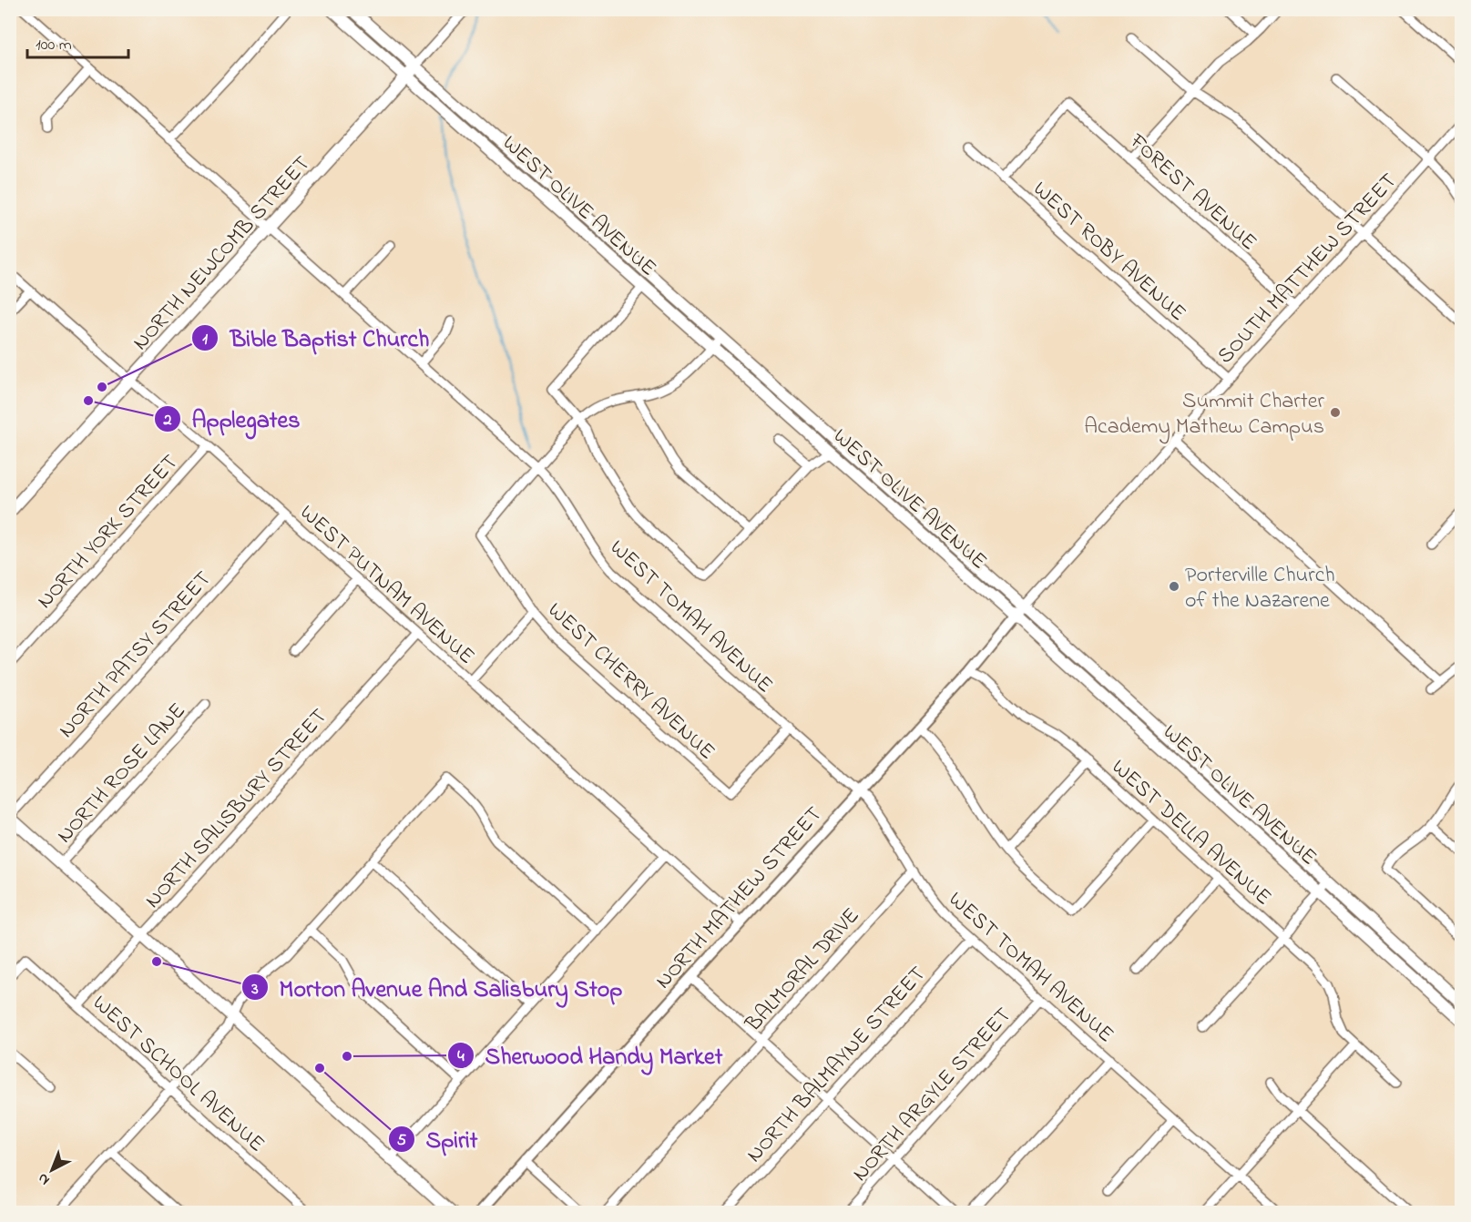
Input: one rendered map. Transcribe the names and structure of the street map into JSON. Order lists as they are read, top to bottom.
{
  "streets": {
    "main road": ["WEST OLIVE AVENUE", "NORTH NEWCOMB STREET"],
    "street": [
      "FOREST AVENUE",
      "WEST ROBY AVENUE",
      "SOUTH MATTHEW STREET",
      "NORTH YORK STREET",
      "WEST PUTNAM AVENUE",
      "WEST TOMAH AVENUE",
      "NORTH PATSY STREET",
      "WEST CHERRY AVENUE",
      "NORTH ROSE LANE",
      "NORTH SALISBURY STREET",
      "WEST DELLA AVENUE",
      "NORTH MATHEW STREET",
      "BALMORAL DRIVE",
      "NORTH BALMAYNE STREET",
      "WEST SCHOOL AVENUE",
      "NORTH ARGYLE STREET"
    ]
  },
  "crossings": [
    ["FOREST AVENUE", "WEST ROBY AVENUE"],
    ["FOREST AVENUE", "SOUTH MATTHEW STREET"],
    ["WEST OLIVE AVENUE", "NORTH NEWCOMB STREET"],
    ["WEST OLIVE AVENUE", "SOUTH MATTHEW STREET"],
    ["WEST OLIVE AVENUE", "NORTH MATHEW STREET"],
    ["WEST ROBY AVENUE", "SOUTH MATTHEW STREET"],
    ["NORTH NEWCOMB STREET", "WEST PUTNAM AVENUE"],
    ["NORTH NEWCOMB STREET", "WEST TOMAH AVENUE"],
    ["SOUTH MATTHEW STREET", "NORTH MATHEW STREET"],
    ["NORTH YORK STREET", "WEST PUTNAM AVENUE"],
    ["WEST PUTNAM AVENUE", "NORTH PATSY STREET"],
    ["WEST PUTNAM AVENUE", "NORTH SALISBURY STREET"],
    ["WEST PUTNAM AVENUE", "NORTH MATHEW STREET"],
    ["WEST TOMAH AVENUE", "WEST CHERRY AVENUE"],
    ["WEST TOMAH AVENUE", "NORTH MATHEW STREET"],
    ["WEST TOMAH AVENUE", "BALMORAL DRIVE"],
    ["WEST TOMAH AVENUE", "NORTH BALMAYNE STREET"],
    ["WEST TOMAH AVENUE", "NORTH ARGYLE STREET"],
    ["NORTH SALISBURY STREET", "WEST SCHOOL AVENUE"],
    ["WEST DELLA AVENUE", "NORTH MATHEW STREET"]
  ],
  "places": [
    "Bible Baptist Church",
    "Applegates",
    "Summit Charter Academy Mathew Campus",
    "Porterville Church of the Nazarene",
    "Morton Avenue And Salisbury Stop",
    "Sherwood Handy Market",
    "Spirit"
  ],
  "scale_bar": "100 m",
  "north": "bottom left"
}
